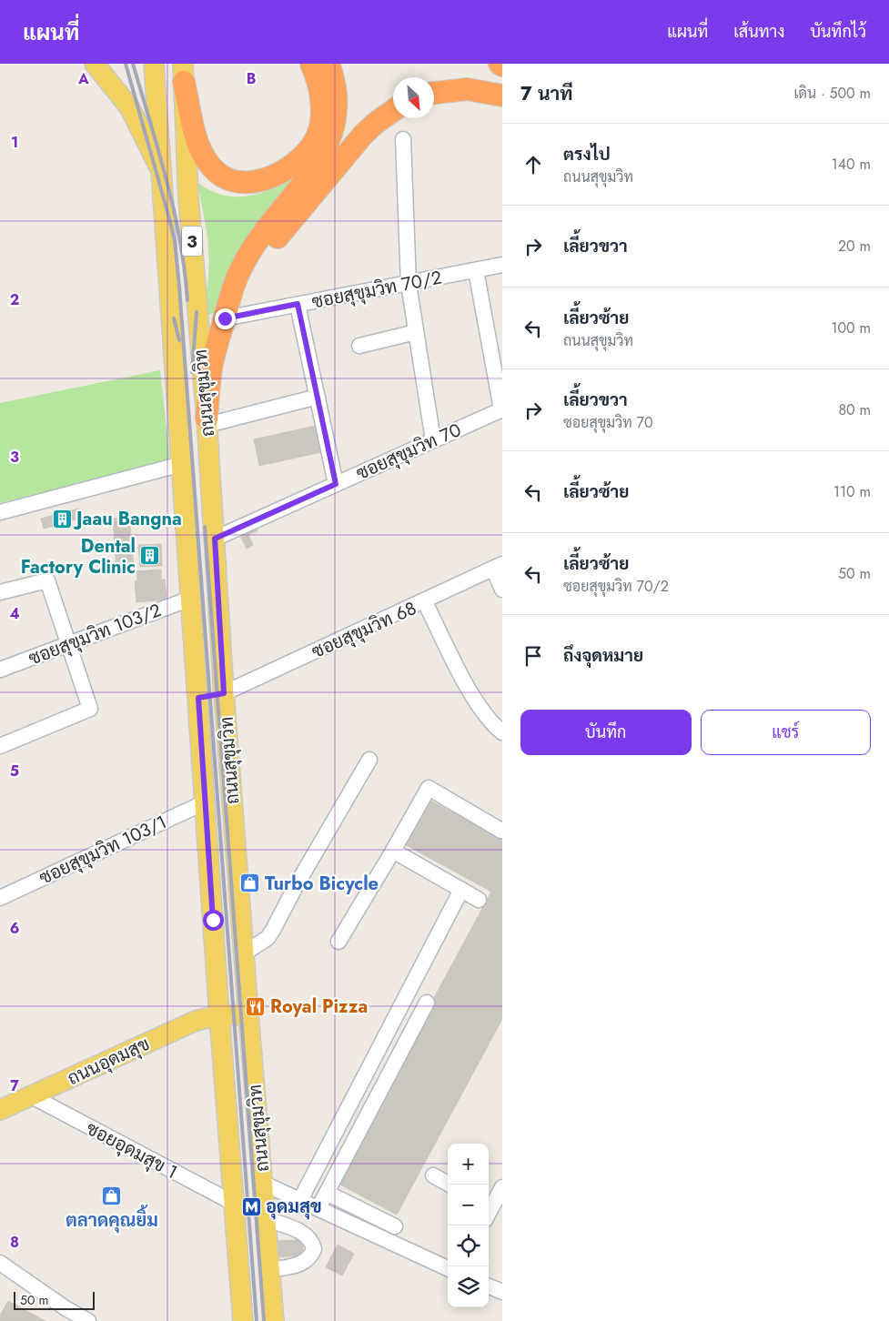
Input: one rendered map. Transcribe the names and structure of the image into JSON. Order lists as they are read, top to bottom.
{
  "streets": {
    "main road": ["3", "ถนนสุขุมวิท", "ถนนอุดมสุข"],
    "street": [
      "ซอยสุขุมวิท 70/2",
      "ซอยสุขุมวิท 70",
      "ซอยสุขุมวิท 68",
      "ซอยสุขุมวิท 103/2",
      "ซอยสุขุมวิท 103/1",
      "ซอยอุดมสุข 1"
    ]
  },
  "crossings": [
    ["ถนนสุขุมวิท", "ซอยสุขุมวิท 70"],
    ["ถนนสุขุมวิท", "ซอยสุขุมวิท 68"],
    ["ถนนสุขุมวิท", "ซอยสุขุมวิท 103/2"],
    ["ถนนสุขุมวิท", "ซอยสุขุมวิท 103/1"],
    ["ถนนสุขุมวิท", "ถนนอุดมสุข"],
    ["ถนนสุขุมวิท", "ซอยอุดมสุข 1"],
    ["ถนนอุดมสุข", "ซอยอุดมสุข 1"]
  ],
  "places": {
    "building": ["Jaau Bangna", "Dental Factory Clinic"],
    "shop": ["Turbo Bicycle", "ตลาดคุณยิ้ม"],
    "restaurant": ["Royal Pizza"],
    "metro station": ["อุดมสุข"]
  },
  "scale_bar": "50 m",
  "north": "bottom right",
  "page": {
    "header": "แผนที่",
    "nav": ["แผนที่", "เส้นทาง", "บันทึกไว้"],
    "heading": ["7 นาที", "เดิน · 500 m"],
    "list": [
      ["ตรงไป", "ถนนสุขุมวิท", "140 m"],
      ["เลี้ยวขวา", "20 m"],
      ["เลี้ยวซ้าย", "ถนนสุขุมวิท", "100 m"],
      ["เลี้ยวขวา", "ซอยสุขุมวิท 70", "80 m"],
      ["เลี้ยวซ้าย", "110 m"],
      ["เลี้ยวซ้าย", "ซอยสุขุมวิท 70/2", "50 m"],
      "ถึงจุดหมาย"
    ],
    "buttons": ["บันทึก", "แชร์"],
    "map_buttons": ["+", "−"],
    "scale": "50 m"
  },
  "grid": {
    "columns": ["A", "B"],
    "rows": [
      "1",
      "2",
      "3",
      "4",
      "5",
      "6",
      "7",
      "8"
    ]
  }
}
